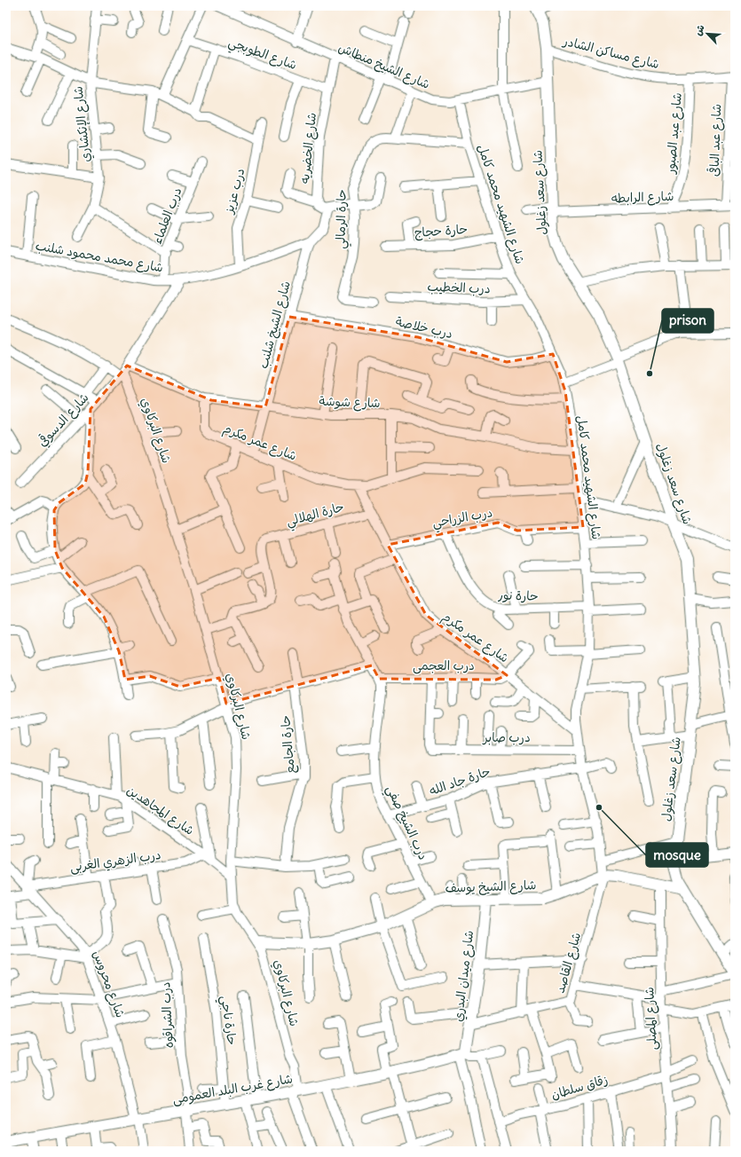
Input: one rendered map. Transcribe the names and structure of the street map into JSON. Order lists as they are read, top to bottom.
{
  "streets": {
    "street": [
      "شارع مساكن الشادر",
      "شارع الطوبجي",
      "شارع الشيخ منطاش",
      "شارع الإنكشاري",
      "شارع عبد الصبور",
      "شارع عبد الباقى",
      "شارع الخضريه",
      "درب عزيز",
      "شارع سعد زغلول",
      "شارع الرابطه",
      "شارع الشهيد محمد كامل",
      "درب العلماء",
      "حارة الرمالي",
      "حارة حجاج",
      "شارع محمد محمود شلنب",
      "درب الخطيب",
      "شارع الشيخ شلنب",
      "درب خلاصة",
      "شارع شوشة",
      "شارع الدسوقي",
      "شارع البركاوي",
      "شارع عمر مكرم",
      "حارة الهلالي",
      "درب الزراحي",
      "حارة نور",
      "درب العجمى",
      "درب صابر",
      "حارة الجامع",
      "حارة جاد الله",
      "شارع المجاهدين",
      "درب الشيخ صفي",
      "درب الزهري الغربى",
      "شارع الشيخ يوسف",
      "شارع القاصد",
      "شارع ميدان البدري",
      "شارع محروس",
      "درب الشراقوه",
      "شارع المصلى",
      "حارة ناجي",
      "زقاق سلطان",
      "شارع غرب البلد العمومى"
    ]
  },
  "crossings": [
    ["شارع مساكن الشادر", "شارع عبد الصبور"],
    ["شارع مساكن الشادر", "شارع عبد الباقى"],
    ["شارع مساكن الشادر", "شارع سعد زغلول"],
    ["شارع الطوبجي", "شارع الخضريه"],
    ["شارع الشيخ منطاش", "شارع الخضريه"],
    ["شارع الشيخ منطاش", "شارع سعد زغلول"],
    ["شارع الشيخ منطاش", "شارع الشهيد محمد كامل"],
    ["شارع عبد الصبور", "شارع الرابطه"],
    ["شارع عبد الباقى", "شارع الرابطه"],
    ["شارع الخضريه", "شارع الشيخ شلنب"],
    ["درب عزيز", "شارع محمد محمود شلنب"],
    ["شارع سعد زغلول", "شارع الرابطه"],
    ["شارع سعد زغلول", "شارع الشيخ يوسف"],
    ["شارع الشهيد محمد كامل", "حارة حجاج"],
    ["شارع الشهيد محمد كامل", "درب الخطيب"],
    ["شارع الشهيد محمد كامل", "درب خلاصة"],
    ["شارع الشهيد محمد كامل", "شارع شوشة"],
    ["شارع الشهيد محمد كامل", "شارع عمر مكرم"],
    ["شارع الشهيد محمد كامل", "درب الزراحي"],
    ["شارع الشهيد محمد كامل", "حارة نور"],
    ["شارع الشهيد محمد كامل", "درب صابر"],
    ["شارع الشهيد محمد كامل", "حارة جاد الله"],
    ["شارع الشهيد محمد كامل", "شارع الشيخ يوسف"],
    ["شارع الشهيد محمد كامل", "شارع القاصد"],
    ["درب العلماء", "شارع محمد محمود شلنب"],
    ["شارع محمد محمود شلنب", "شارع الشيخ شلنب"],
    ["شارع محمد محمود شلنب", "شارع الدسوقي"],
    ["شارع الشيخ شلنب", "درب خلاصة"],
    ["شارع الشيخ شلنب", "شارع شوشة"],
    ["شارع الشيخ شلنب", "شارع عمر مكرم"],
    ["شارع شوشة", "شارع الدسوقي"],
    ["شارع شوشة", "شارع البركاوي"],
    ["شارع شوشة", "شارع عمر مكرم"],
    ["شارع الدسوقي", "شارع البركاوي"],
    ["شارع البركاوي", "شارع المجاهدين"],
    ["شارع البركاوي", "شارع الشيخ يوسف"],
    ["شارع البركاوي", "شارع غرب البلد العمومى"],
    ["شارع عمر مكرم", "حارة الهلالي"],
    ["شارع عمر مكرم", "درب الزراحي"],
    ["شارع عمر مكرم", "درب العجمى"],
    ["درب الزراحي", "حارة نور"],
    ["درب العجمى", "درب صابر"],
    ["درب العجمى", "درب الشيخ صفي"],
    ["حارة جاد الله", "درب الشيخ صفي"],
    ["شارع المجاهدين", "درب الزهري الغربى"],
    ["درب الشيخ صفي", "شارع الشيخ يوسف"],
    ["درب الزهري الغربى", "شارع محروس"],
    ["شارع الشيخ يوسف", "شارع القاصد"],
    ["شارع الشيخ يوسف", "شارع ميدان البدري"],
    ["شارع الشيخ يوسف", "شارع المصلى"],
    ["شارع القاصد", "شارع ميدان البدري"],
    ["شارع ميدان البدري", "شارع غرب البلد العمومى"],
    ["شارع محروس", "شارع غرب البلد العمومى"],
    ["درب الشراقوه", "شارع غرب البلد العمومى"],
    ["شارع المصلى", "زقاق سلطان"],
    ["حارة ناجي", "شارع غرب البلد العمومى"]
  ],
  "places": ["prison", "mosque"],
  "north": "top left"
}
